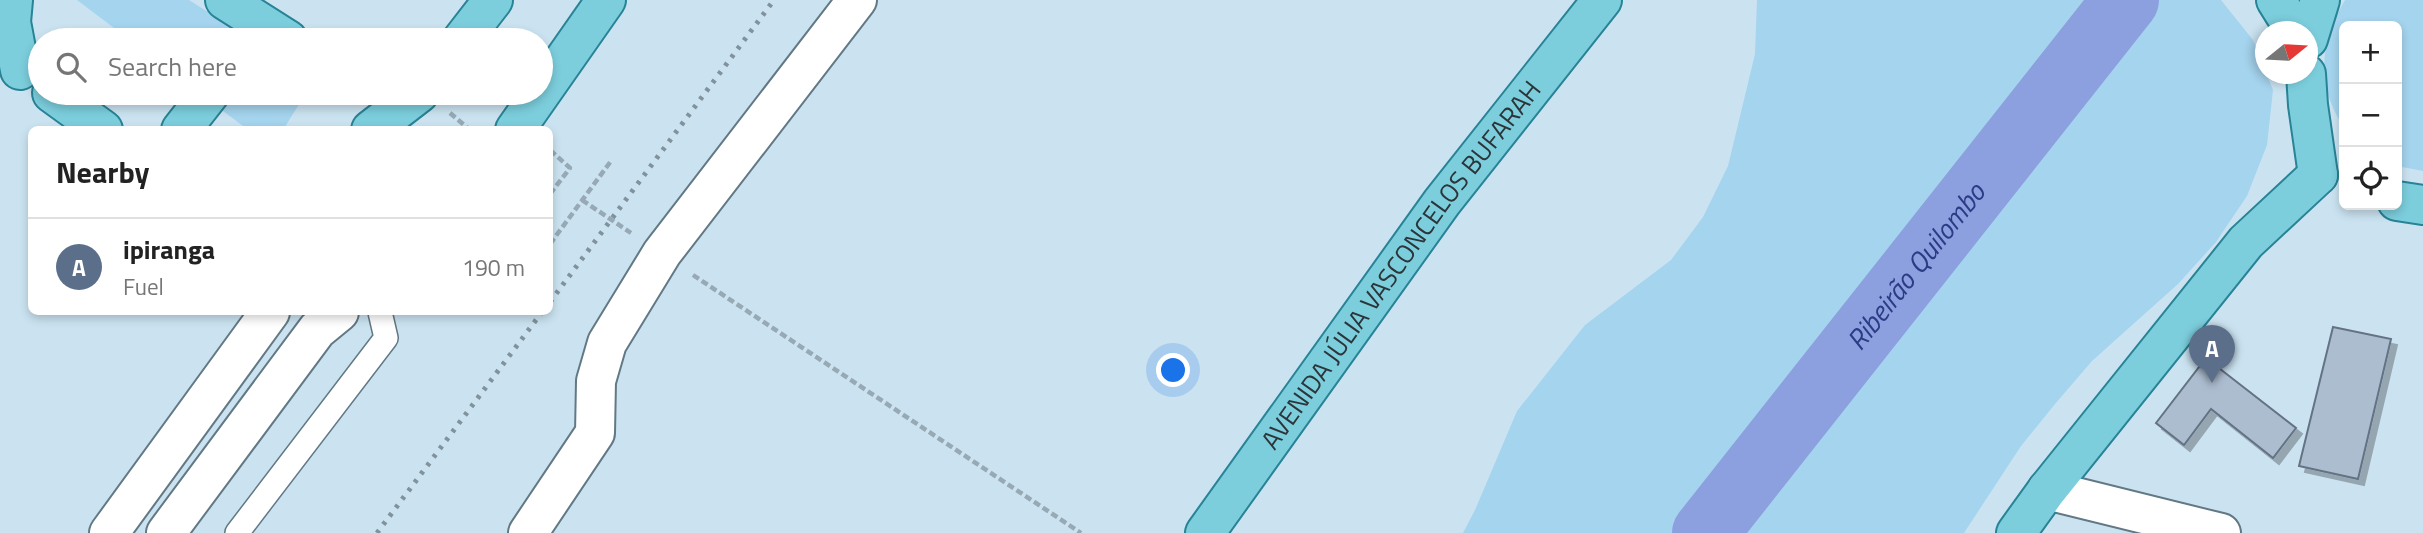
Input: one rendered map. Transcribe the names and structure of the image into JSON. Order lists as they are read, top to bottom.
{
  "streets": {
    "main road": ["AVENIDA JÚLIA VASCONCELOS BUFARAH"]
  },
  "water": ["Ribeirão Quilombo"],
  "north": "right",
  "page": {
    "map_buttons": ["+", "−"],
    "search": "Search here",
    "heading": "Nearby",
    "list": [
      {
        "mark": "A",
        "name": "ipiranga",
        "note": "Fuel",
        "value": "190 m"
      }
    ],
    "pins": "A"
  }
}
